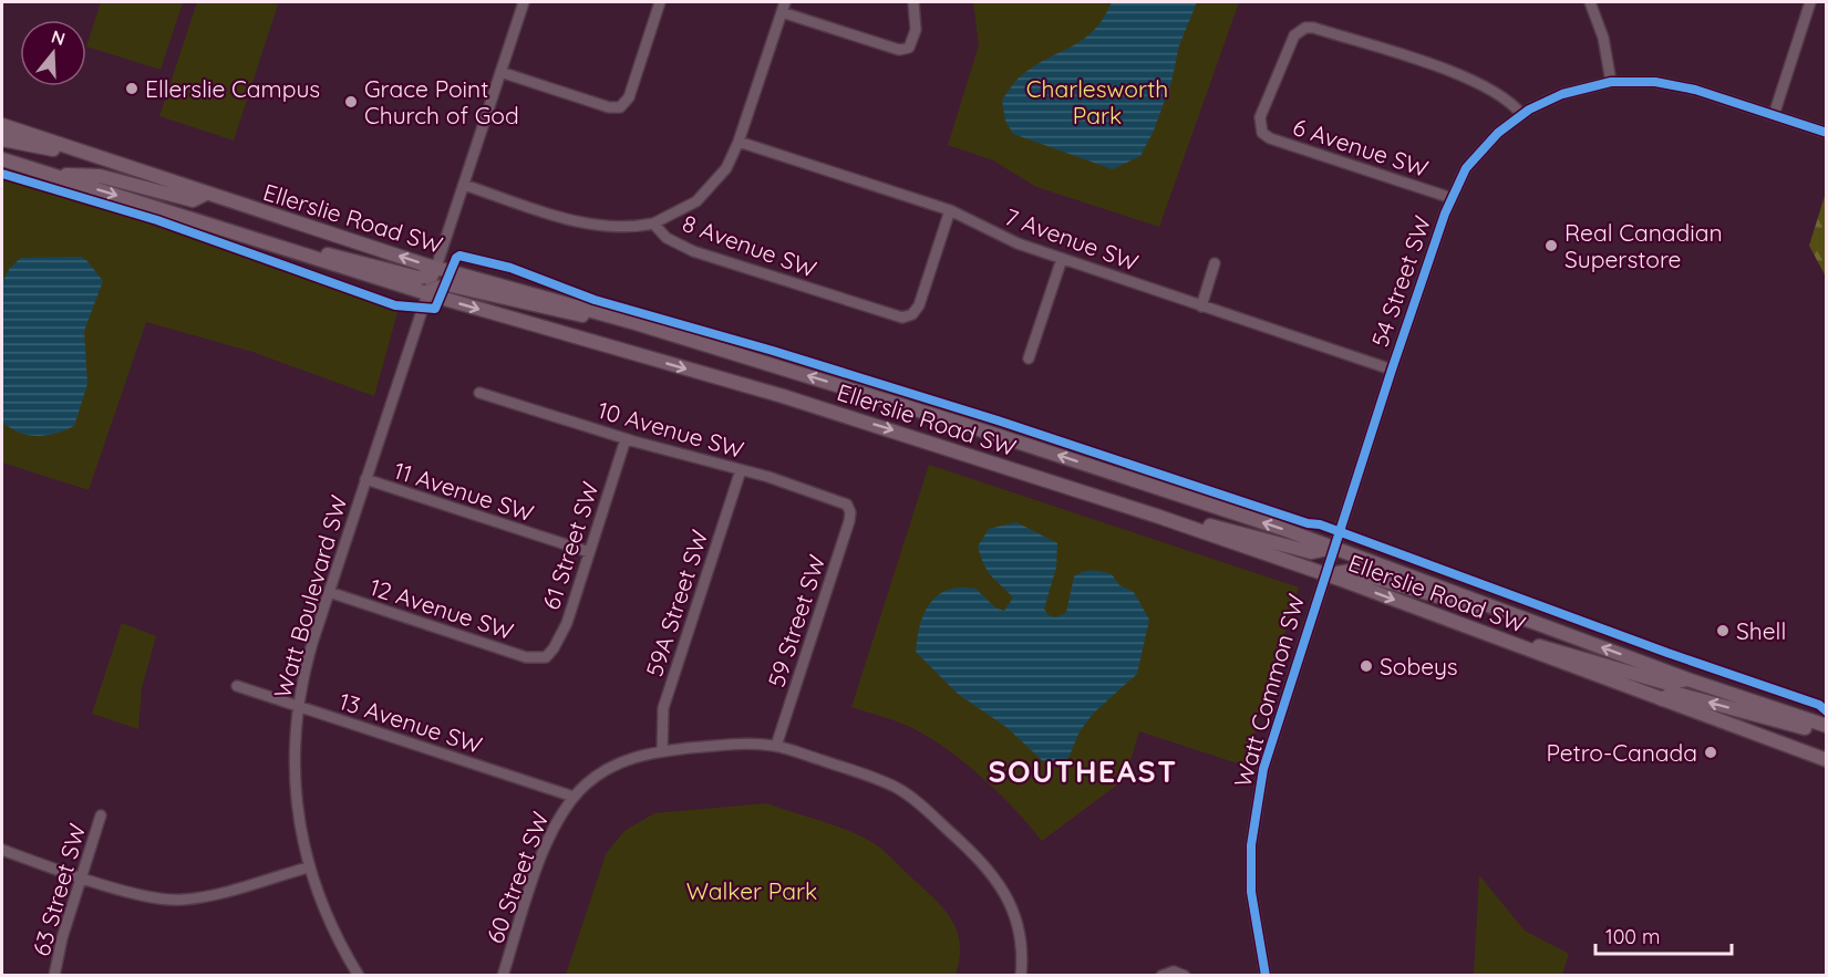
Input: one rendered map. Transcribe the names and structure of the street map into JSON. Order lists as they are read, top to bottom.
{
  "streets": {
    "main road": ["Ellerslie Road SW"],
    "street": [
      "6 Avenue SW",
      "7 Avenue SW",
      "8 Avenue SW",
      "54 Street SW",
      "10 Avenue SW",
      "11 Avenue SW",
      "61 Street SW",
      "Watt Boulevard SW",
      "59A Street SW",
      "12 Avenue SW",
      "59 Street SW",
      "Watt Common SW",
      "13 Avenue SW",
      "60 Street SW",
      "63 Street SW"
    ]
  },
  "crossings": [
    ["6 Avenue SW", "54 Street SW"],
    ["Ellerslie Road SW", "54 Street SW"],
    ["Ellerslie Road SW", "Watt Boulevard SW"],
    ["Ellerslie Road SW", "Watt Common SW"],
    ["7 Avenue SW", "8 Avenue SW"],
    ["7 Avenue SW", "54 Street SW"],
    ["8 Avenue SW", "Watt Boulevard SW"],
    ["54 Street SW", "Watt Common SW"],
    ["10 Avenue SW", "61 Street SW"],
    ["10 Avenue SW", "59A Street SW"],
    ["10 Avenue SW", "59 Street SW"],
    ["11 Avenue SW", "61 Street SW"],
    ["11 Avenue SW", "Watt Boulevard SW"],
    ["61 Street SW", "12 Avenue SW"],
    ["Watt Boulevard SW", "12 Avenue SW"],
    ["Watt Boulevard SW", "13 Avenue SW"],
    ["13 Avenue SW", "60 Street SW"]
  ],
  "districts": ["SOUTHEAST"],
  "parks": ["Charlesworth Park", "Walker Park"],
  "places": [
    "Ellerslie Campus",
    "Grace Point Church of God",
    "Real Canadian Superstore",
    "Shell",
    "Sobeys",
    "Petro-Canada"
  ],
  "scale_bar": "100 m",
  "north": "top"
}
